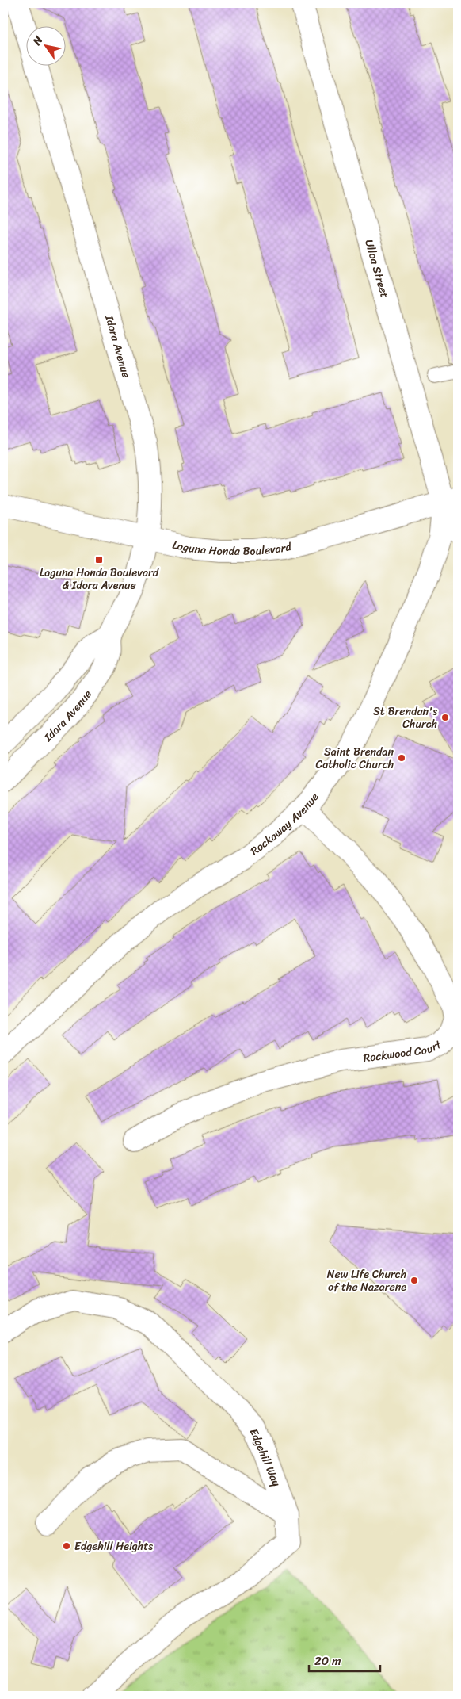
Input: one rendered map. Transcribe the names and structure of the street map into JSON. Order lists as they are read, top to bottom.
{
  "streets": {
    "street": [
      "Ulloa Street",
      "Idora Avenue",
      "Laguna Honda Boulevard",
      "Rockaway Avenue",
      "Rockwood Court",
      "Edgehill Way"
    ]
  },
  "crossings": [
    ["Ulloa Street", "Laguna Honda Boulevard"],
    ["Ulloa Street", "Rockaway Avenue"],
    ["Idora Avenue", "Laguna Honda Boulevard"],
    ["Laguna Honda Boulevard", "Rockaway Avenue"],
    ["Rockaway Avenue", "Rockwood Court"]
  ],
  "places": {
    "transit": ["Laguna Honda Boulevard & Idora Avenue"],
    "other": [
      "St Brendan's Church",
      "Saint Brendan Catholic Church",
      "New Life Church of the Nazarene",
      "Edgehill Heights"
    ]
  },
  "scale_bar": "20 m",
  "north": "top left"
}
